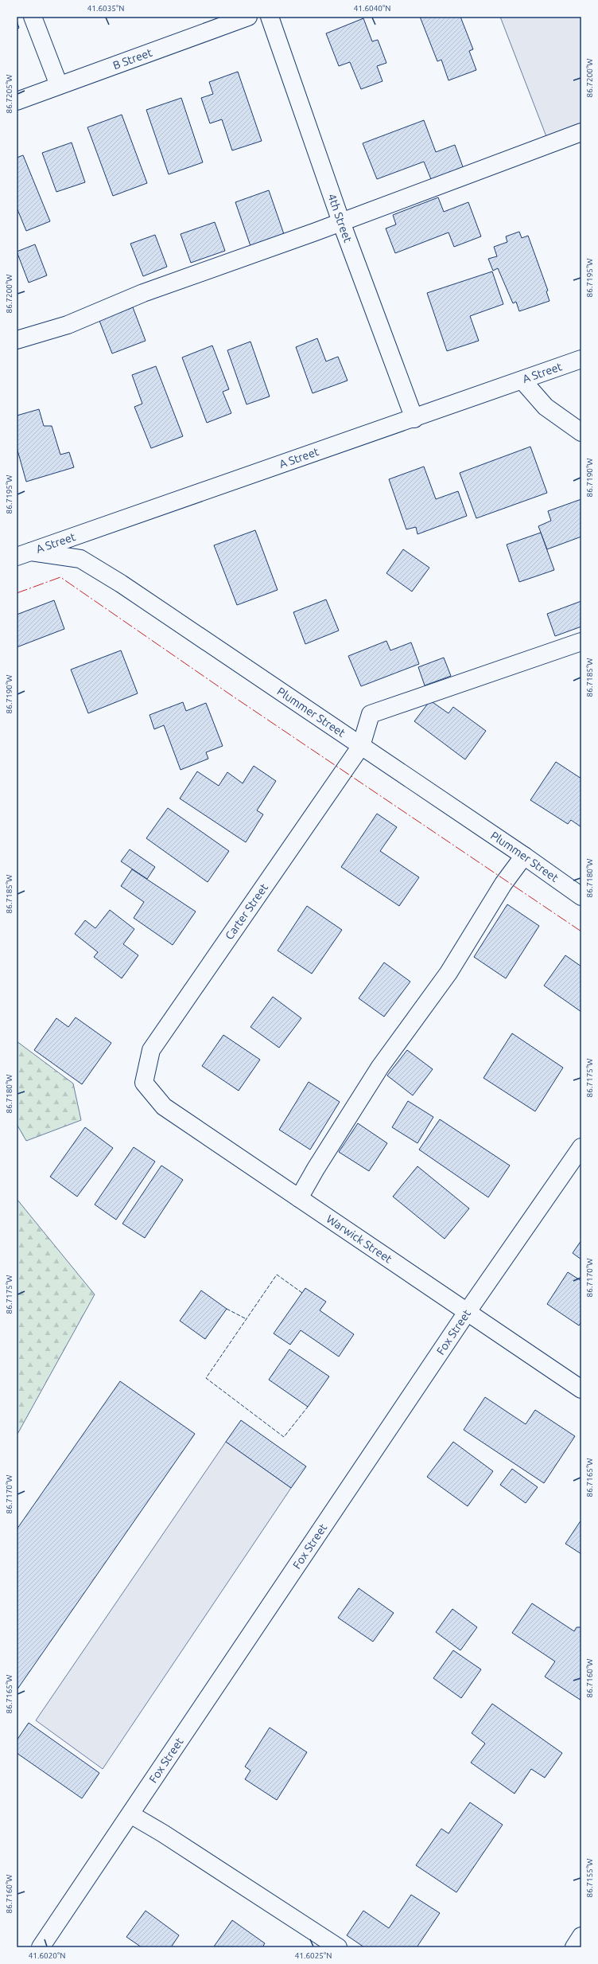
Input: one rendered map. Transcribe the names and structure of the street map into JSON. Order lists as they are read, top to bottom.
{
  "streets": {
    "street": [
      "B Street",
      "4th Street",
      "A Street",
      "Plummer Street",
      "Carter Street",
      "Warwick Street",
      "Fox Street"
    ]
  },
  "crossings": [
    ["4th Street", "A Street"],
    ["A Street", "Plummer Street"],
    ["Plummer Street", "Carter Street"],
    ["Carter Street", "Warwick Street"],
    ["Warwick Street", "Fox Street"]
  ],
  "coordinates": [
    "41.6035°N",
    "41.6040°N",
    "86.7200°W",
    "86.7205°W",
    "86.7195°W",
    "86.7190°W",
    "86.7185°W",
    "86.7180°W",
    "86.7175°W",
    "86.7170°W",
    "86.7165°W",
    "86.7160°W",
    "86.7155°W",
    "41.6020°N",
    "41.6025°N"
  ]
}
